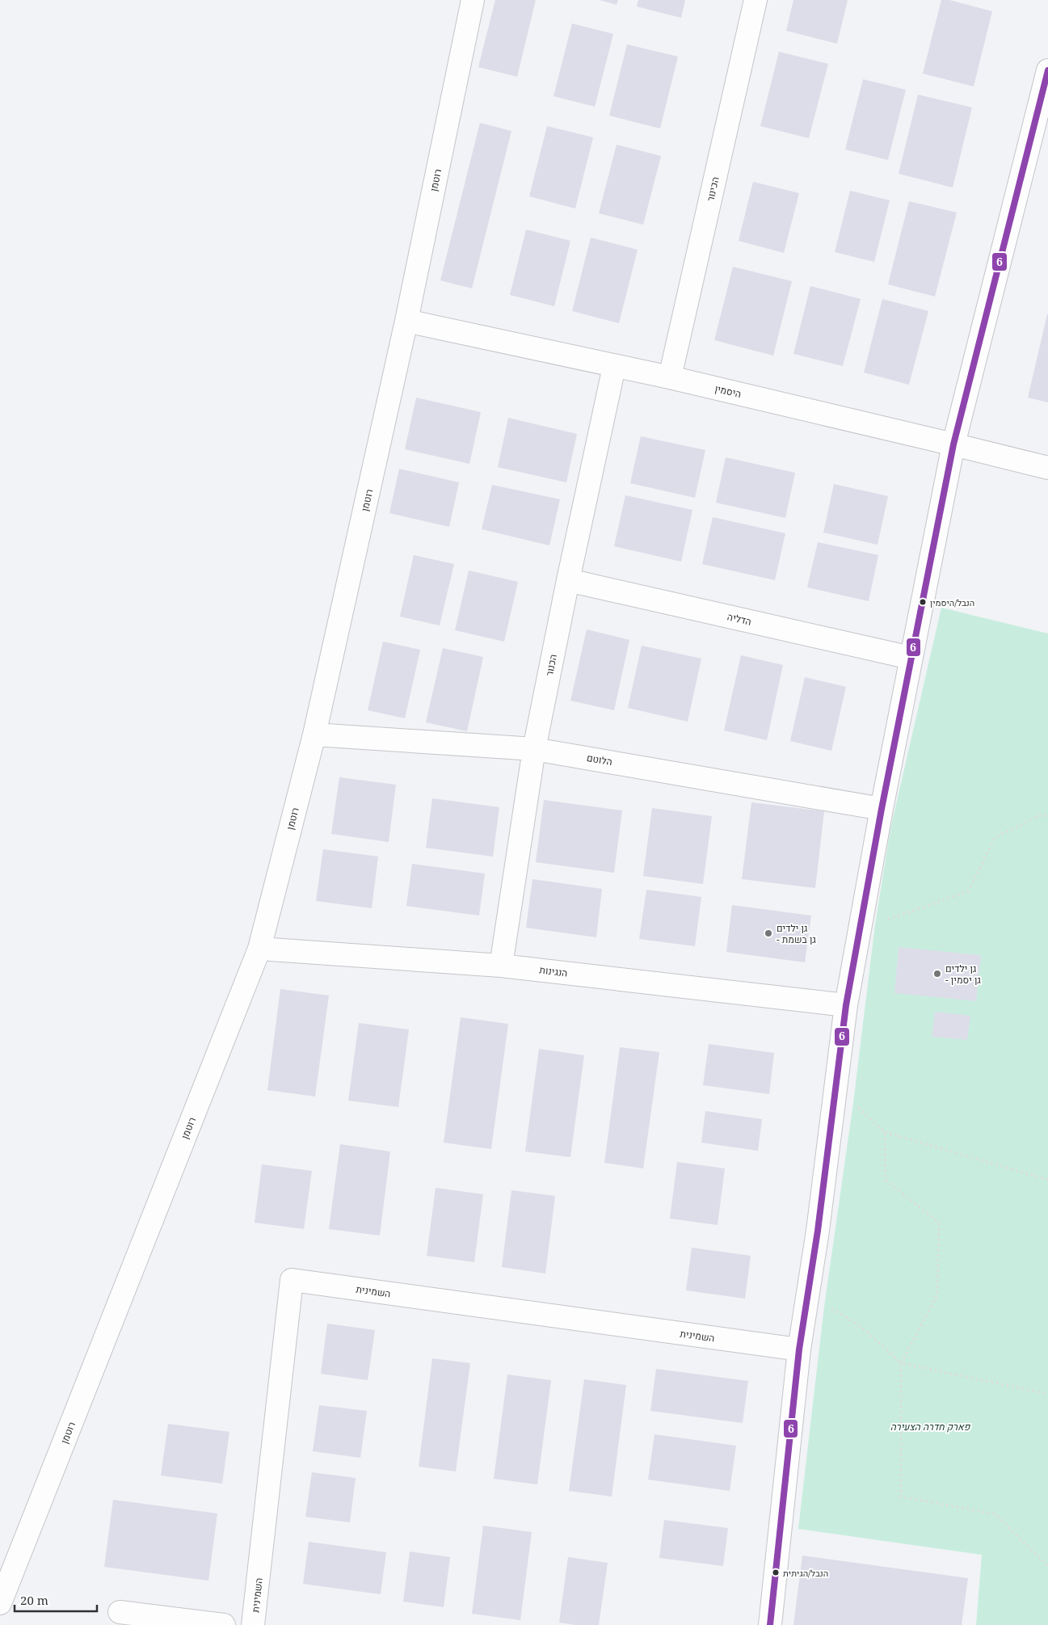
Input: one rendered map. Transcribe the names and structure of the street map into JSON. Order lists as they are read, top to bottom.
{
  "streets": {
    "street": [
      "רוטמן",
      "הכינור",
      "היסמין",
      "הדליה",
      "הכנור",
      "הלוטם",
      "הנגינות",
      "השמינית"
    ]
  },
  "crossings": [
    ["רוטמן", "היסמין"],
    ["רוטמן", "הלוטם"],
    ["רוטמן", "הנגינות"],
    ["הכינור", "היסמין"],
    ["היסמין", "הכנור"],
    ["הדליה", "הכנור"],
    ["הכנור", "הלוטם"],
    ["הכנור", "הנגינות"]
  ],
  "parks": ["פארק חדרה הצעירה"],
  "places": [
    "הנבל/היסמין",
    "גן ילדים - גן בשמת",
    "גן ילדים - גן יסמין",
    "הנבל/הגיתית"
  ],
  "lines": ["transit line 6"],
  "scale_bar": "20 m"
}
